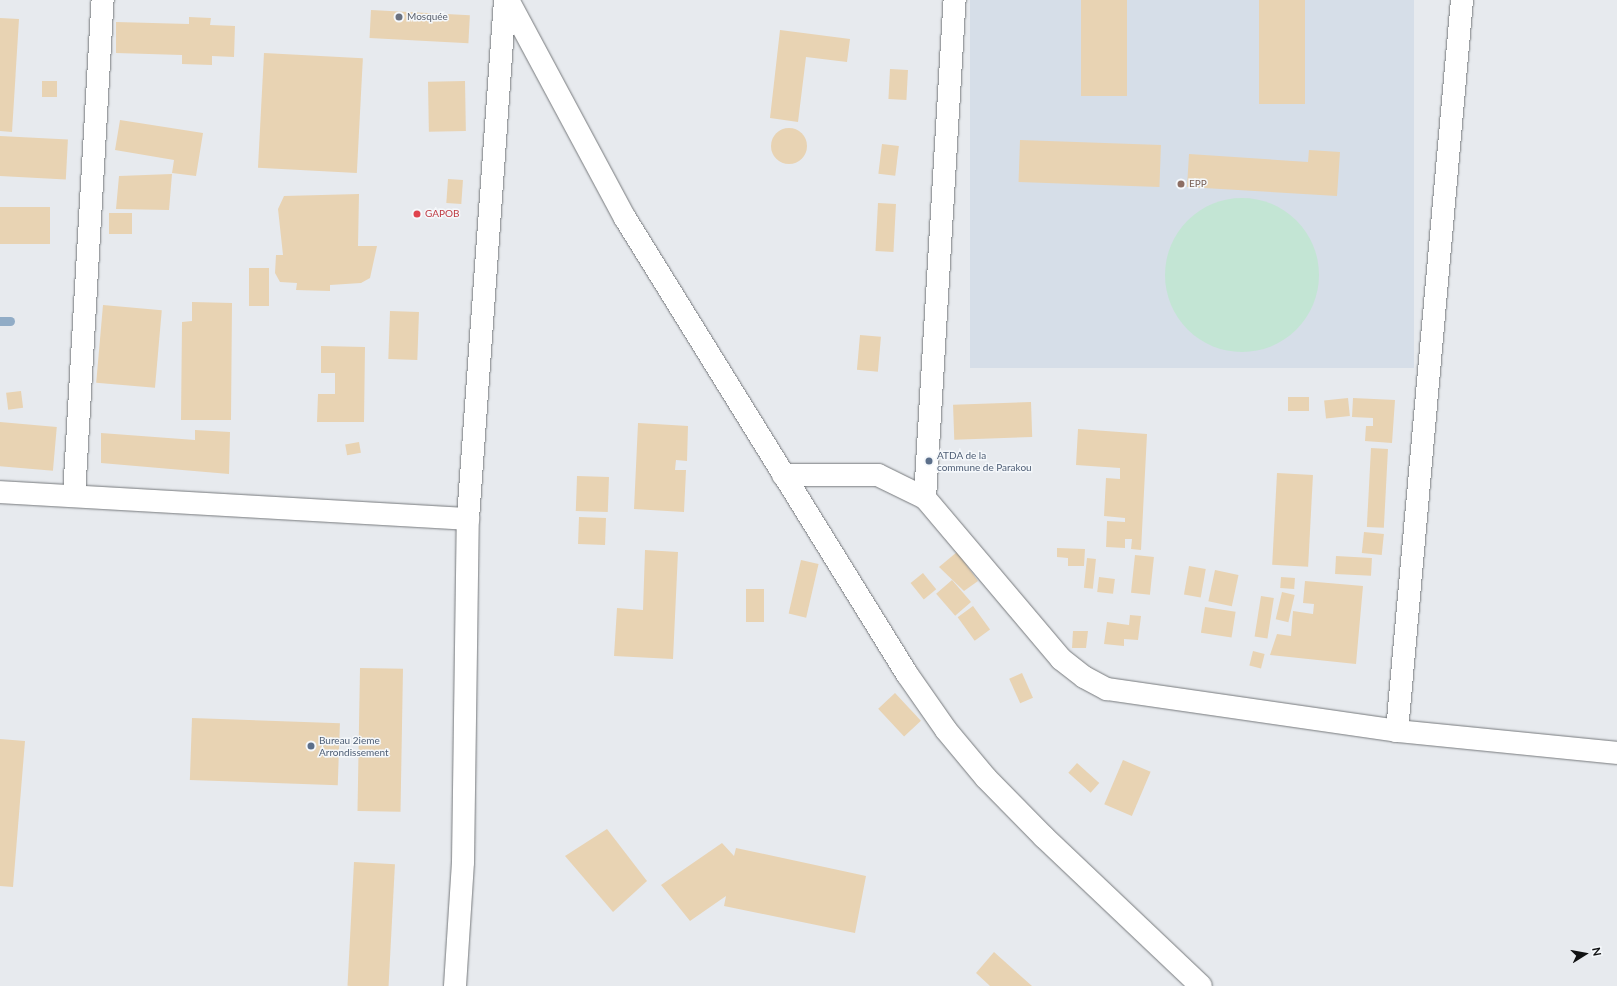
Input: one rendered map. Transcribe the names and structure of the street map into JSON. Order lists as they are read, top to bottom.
{
  "places": [
    "Mosquée",
    "EPP",
    "GAPOB",
    "ATDA de la commune de Parakou",
    "Bureau 2ieme Arrondissement"
  ],
  "north": "right"
}
